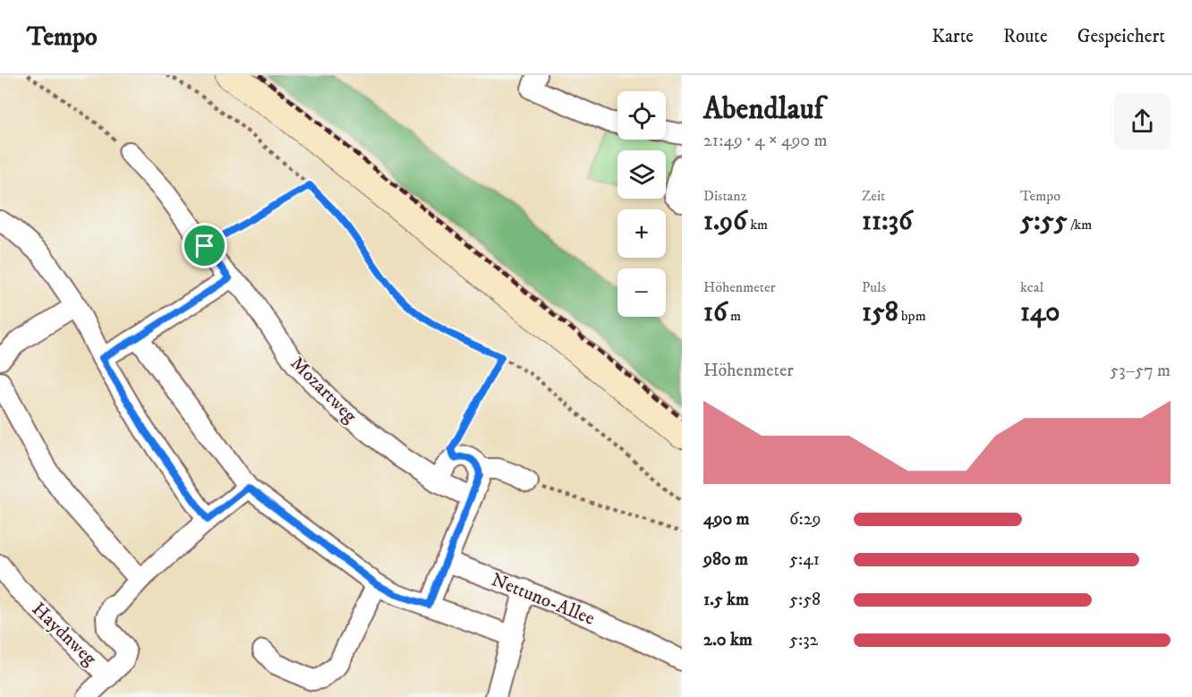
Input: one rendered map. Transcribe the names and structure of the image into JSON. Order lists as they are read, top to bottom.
{
  "streets": {
    "street": ["Mozartweg", "Nettuno-Allee", "Haydnweg"]
  },
  "page": {
    "header": "Tempo",
    "nav": ["Karte", "Route", "Gespeichert"],
    "heading": ["Abendlauf", "21:49 · 4 × 490 m"],
    "map_buttons": ["+", "−"],
    "stats": [
      ["Distanz", "1.96 km"],
      ["Zeit", "11:36"],
      ["Tempo", "5:55 /km"],
      ["Höhenmeter", "16 m"],
      ["Puls", "158 bpm"],
      ["kcal", "140"]
    ],
    "chart": ["Höhenmeter", "53–57 m"],
    "list": [
      {
        "name": "490 m",
        "note": "6:29"
      },
      {
        "name": "980 m",
        "note": "5:41"
      },
      {
        "name": "1.5 km",
        "note": "5:58"
      },
      {
        "name": "2.0 km",
        "note": "5:32"
      }
    ]
  }
}
